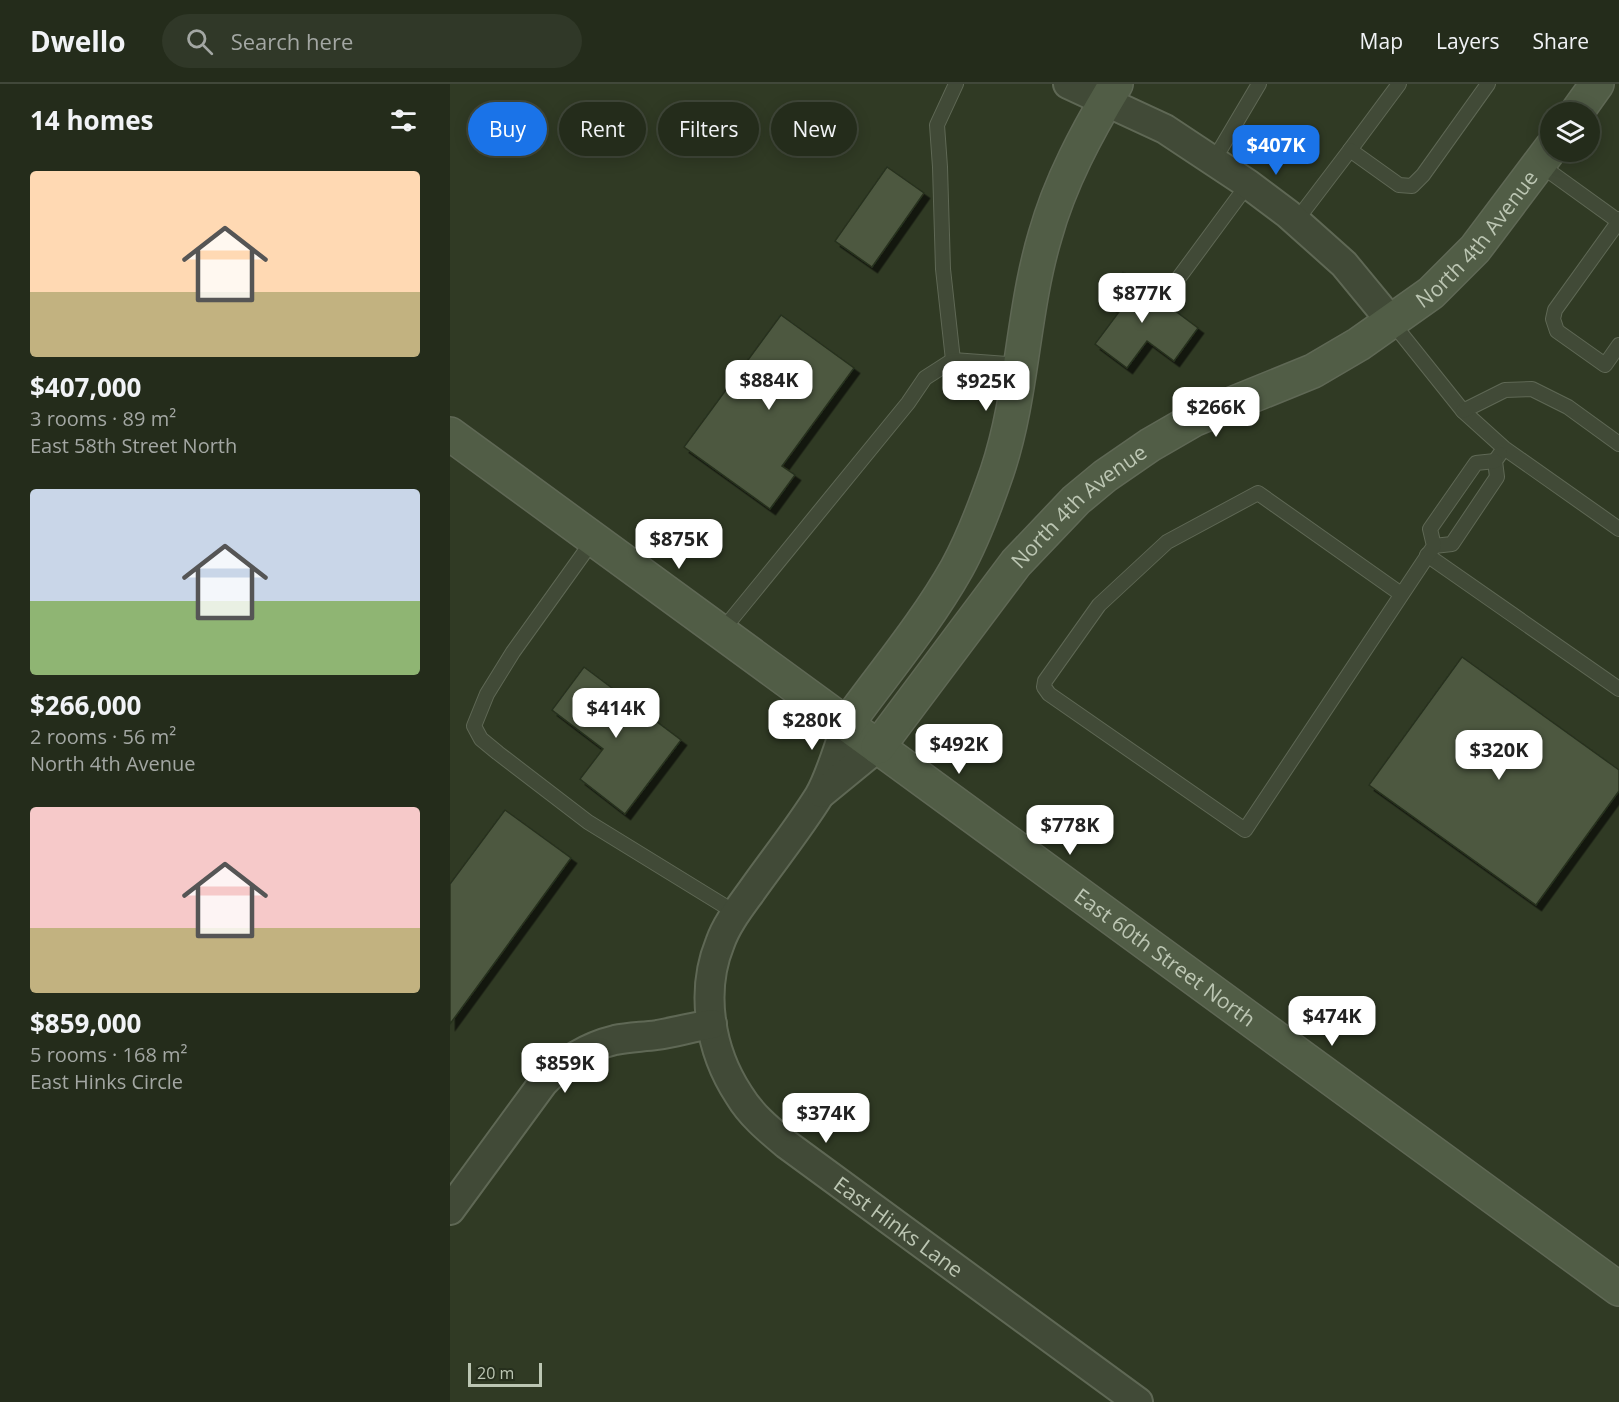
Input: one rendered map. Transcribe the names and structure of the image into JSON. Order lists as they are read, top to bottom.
{
  "streets": {
    "street": ["North 4th Avenue", "East 60th Street North", "East Hinks Lane"]
  },
  "crossings": [
    ["North 4th Avenue", "East 60th Street North"],
    ["North 4th Avenue", "East Hinks Lane"],
    ["East 60th Street North", "East Hinks Lane"]
  ],
  "scale_bar": "20 m",
  "page": {
    "header": "Dwello",
    "search": "Search here",
    "nav": ["Map", "Layers", "Share"],
    "heading": "14 homes",
    "chip": [
      "Buy",
      "Rent",
      "Filters",
      "New"
    ],
    "price": [
      "$407K",
      "$877K",
      "$884K",
      "$925K",
      "$266K",
      "$875K",
      "$414K",
      "$280K",
      "$492K",
      "$320K",
      "$778K",
      "$474K",
      "$859K",
      "$374K"
    ],
    "list": [
      {
        "name": "$407,000",
        "note": "3 rooms · 89 m² · East 58th Street North"
      },
      {
        "name": "$266,000",
        "note": "2 rooms · 56 m² · North 4th Avenue"
      },
      {
        "name": "$859,000",
        "note": "5 rooms · 168 m² · East Hinks Circle"
      }
    ],
    "scale": "20 m"
  }
}
